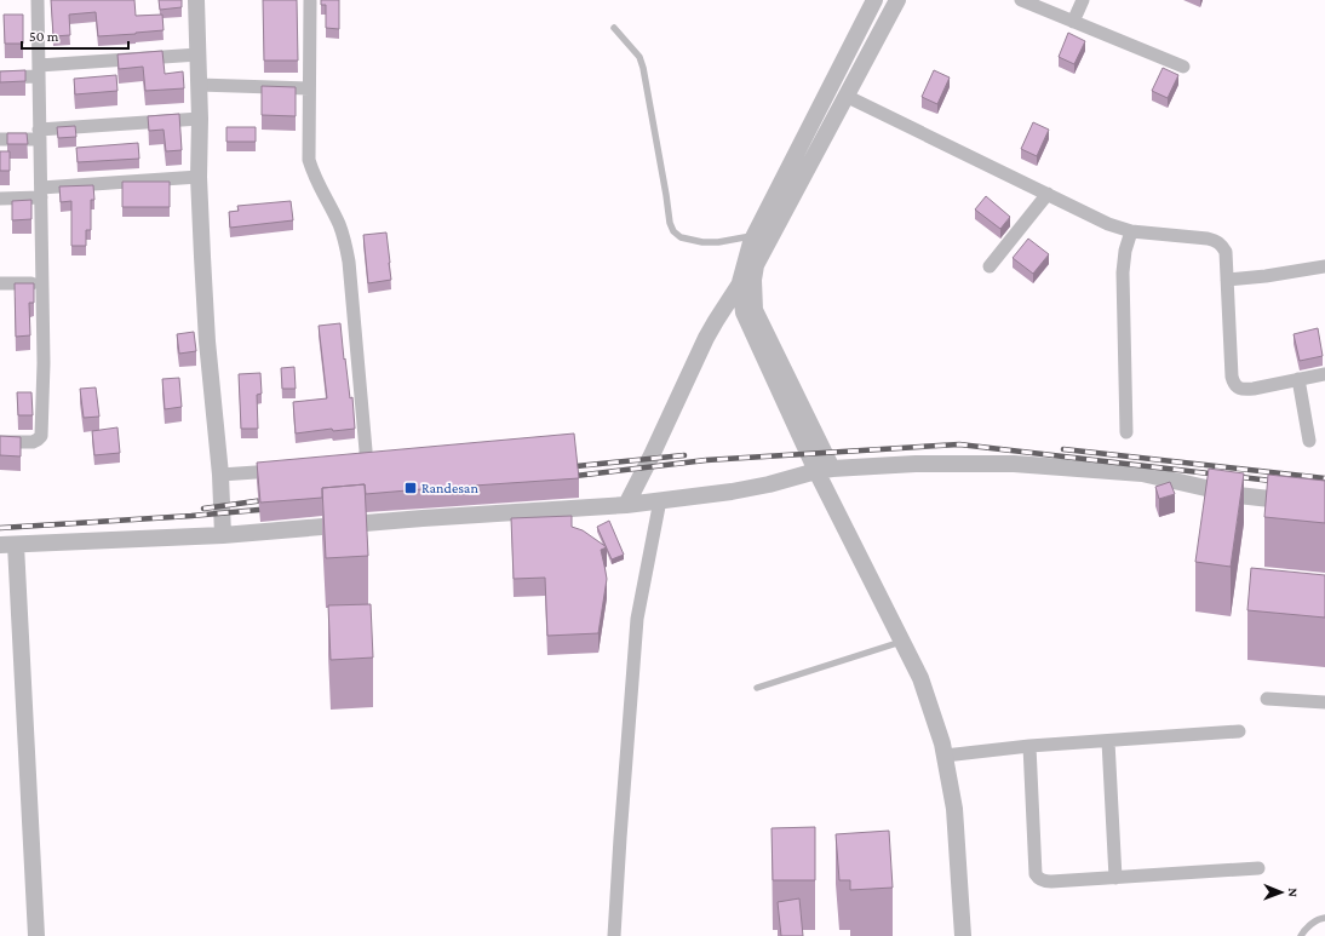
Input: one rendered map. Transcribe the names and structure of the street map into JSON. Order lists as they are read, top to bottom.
{
  "places": {
    "transit": ["Randesan"]
  },
  "scale_bar": "50 m",
  "north": "right"
}
